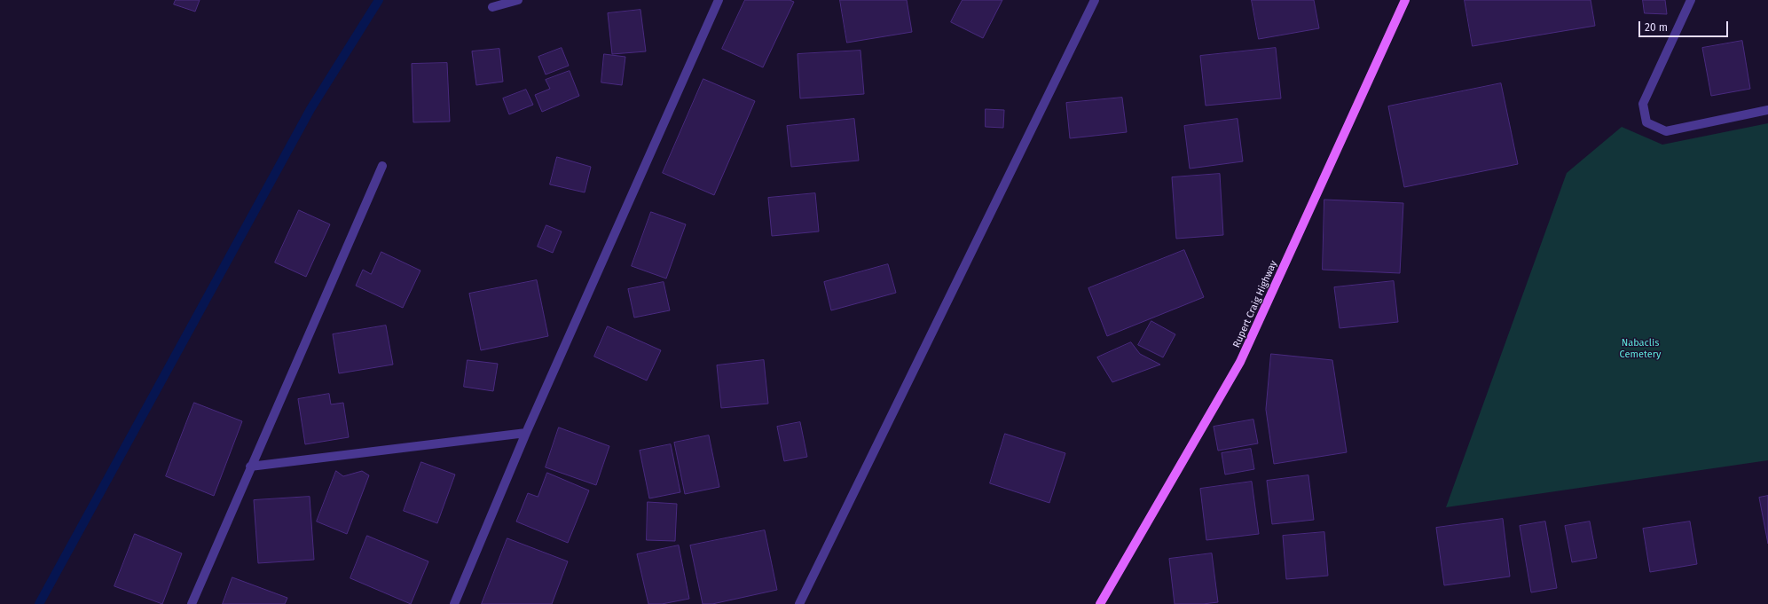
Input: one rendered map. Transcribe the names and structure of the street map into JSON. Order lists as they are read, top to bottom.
{
  "streets": {
    "main road": ["Rupert Craig Highway"]
  },
  "parks": ["Nabaclis Cemetery"],
  "scale_bar": "20 m"
}
